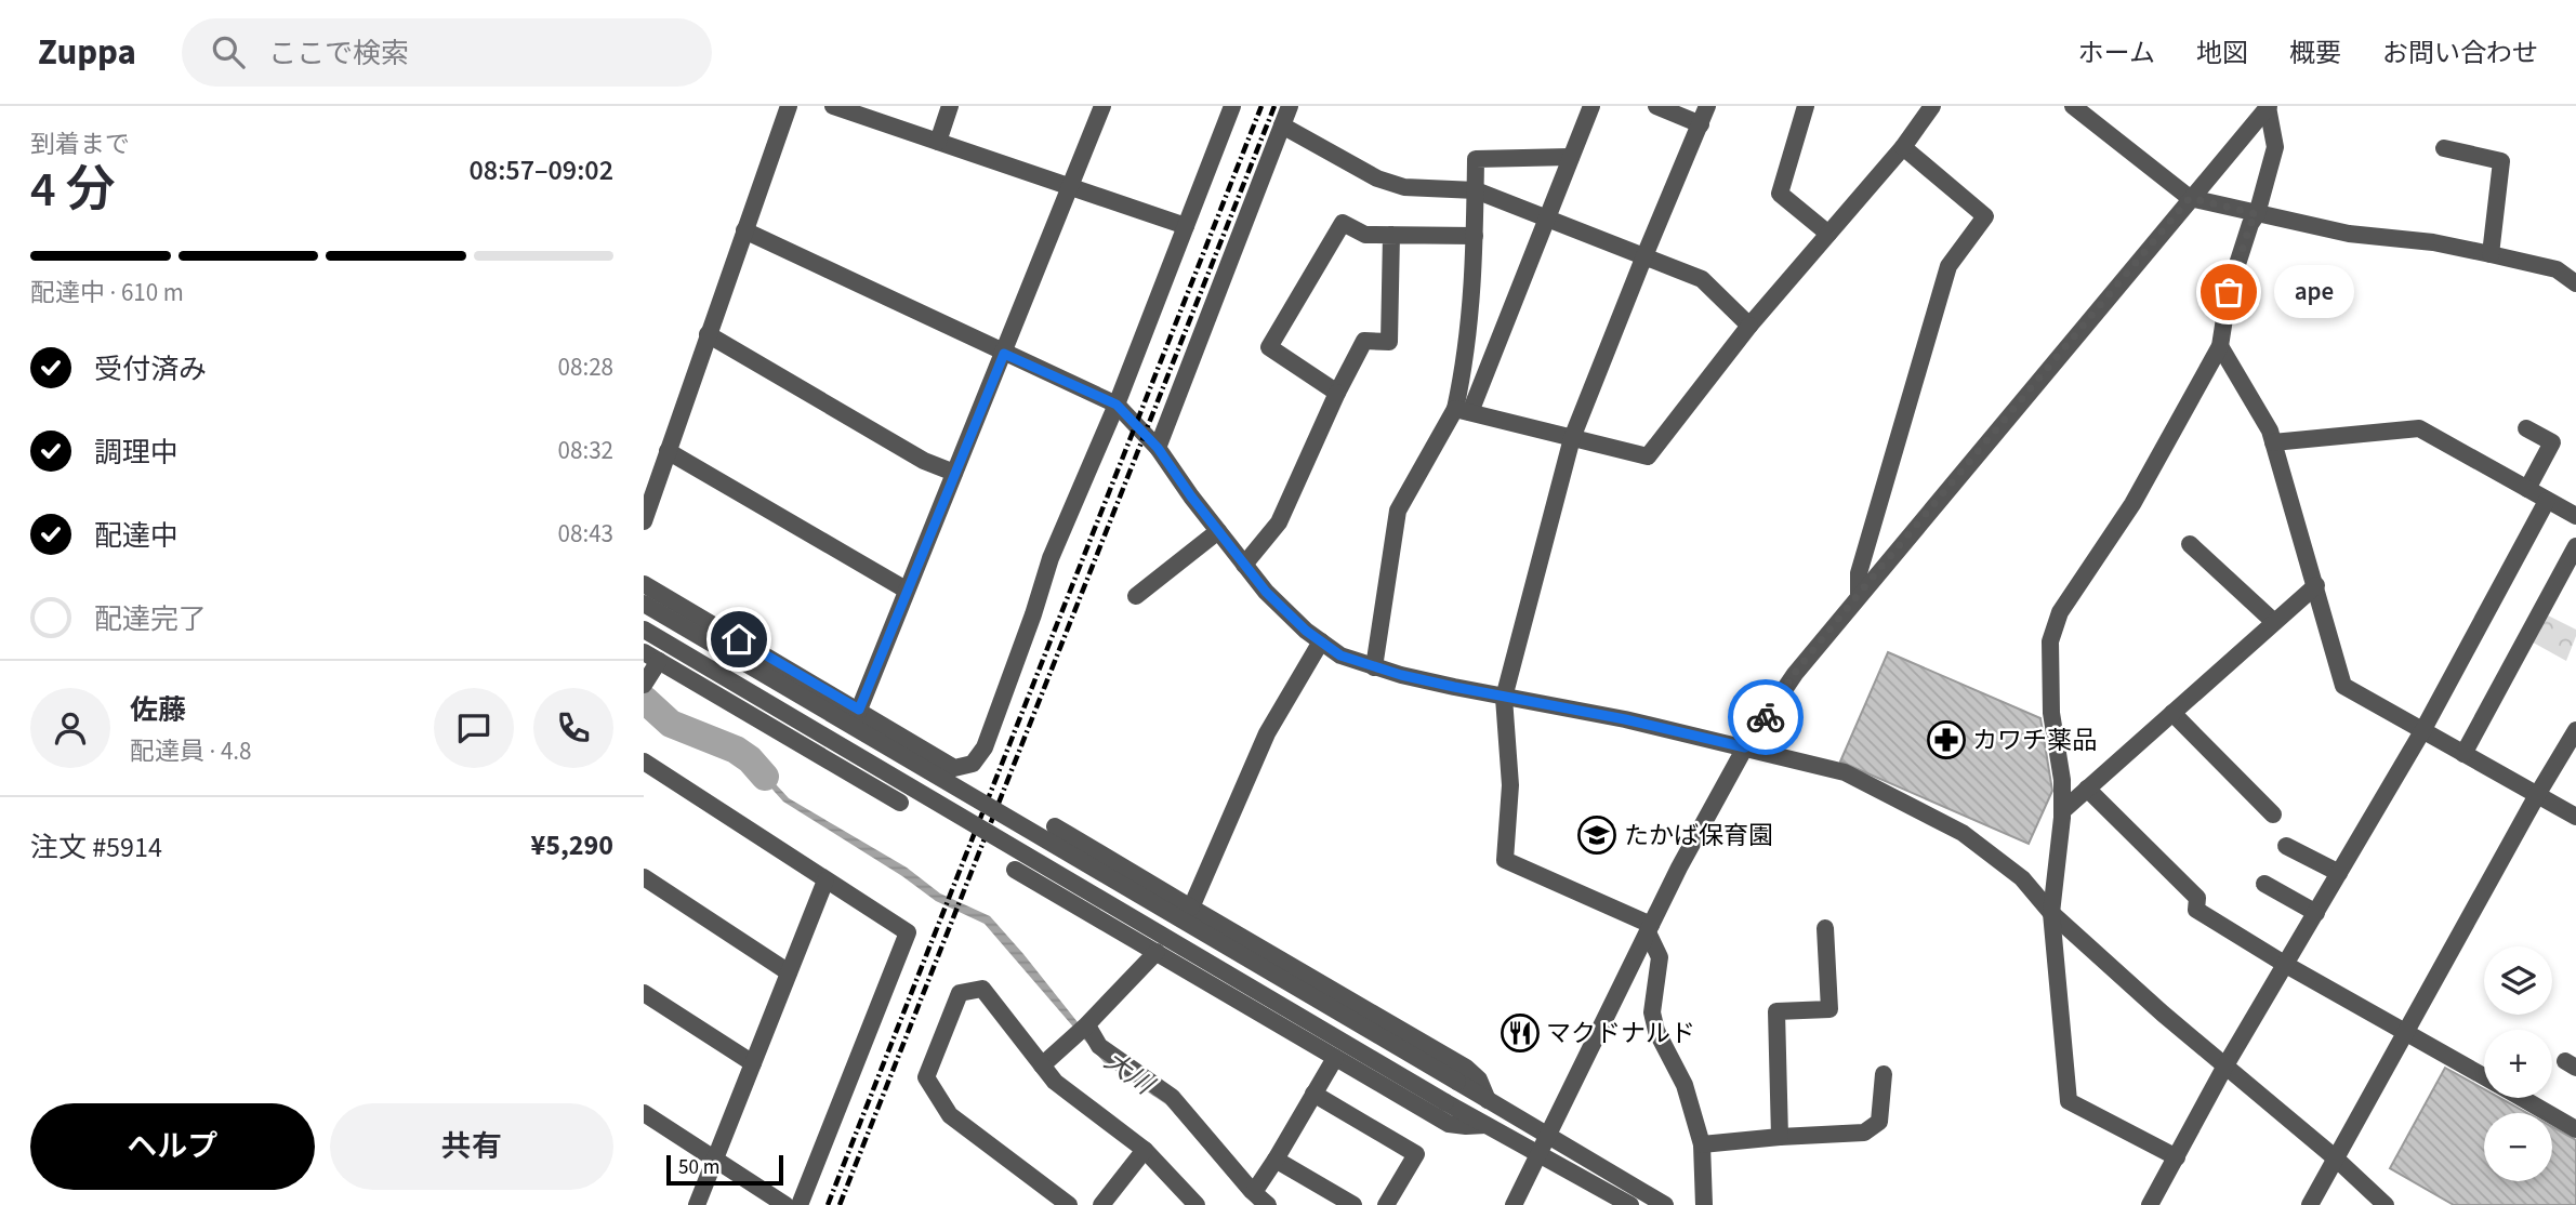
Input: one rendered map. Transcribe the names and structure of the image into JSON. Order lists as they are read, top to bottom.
{
  "water": ["大川"],
  "places": {
    "other": ["ape"],
    "pharmacy": ["カワチ薬品"],
    "school or university": ["たかば保育園"],
    "restaurant": ["マクドナルド"]
  },
  "scale_bar": "50 m",
  "page": {
    "header": "Zuppa",
    "search": "ここで検索",
    "nav": [
      "ホーム",
      "地図",
      "概要",
      "お問い合わせ"
    ],
    "heading": ["4 分", "到着まで", "08:57–09:02"],
    "panel": [
      "佐藤",
      "配達員 · 4.8",
      "注文 #5914",
      "¥5,290"
    ],
    "bar": "配達中 · 610 m",
    "bubble": "ape",
    "list": [
      ["受付済み", "08:28"],
      ["調理中", "08:32"],
      ["配達中", "08:43"],
      "配達完了"
    ],
    "map_buttons": ["+", "−"],
    "buttons": ["ヘルプ", "共有"],
    "scale": "50 m"
  }
}
